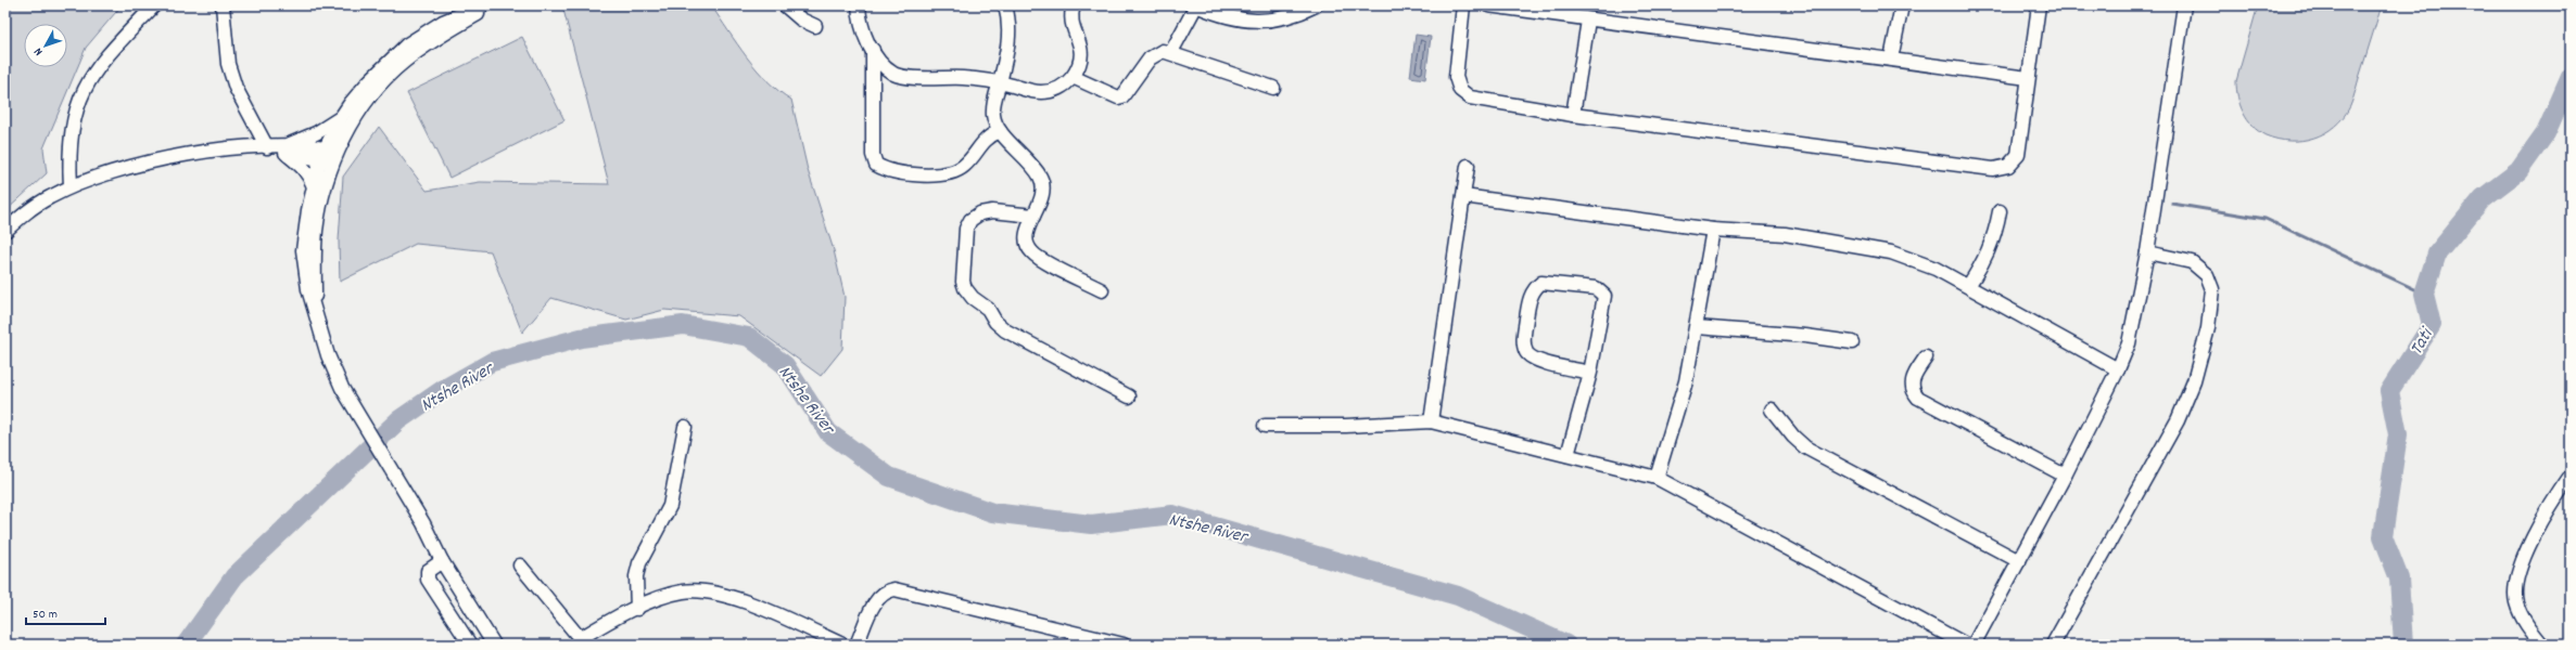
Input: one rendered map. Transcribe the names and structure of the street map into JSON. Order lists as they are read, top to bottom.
{
  "water": ["Tati", "Ntshe River"],
  "scale_bar": "50 m",
  "north": "bottom left"
}
